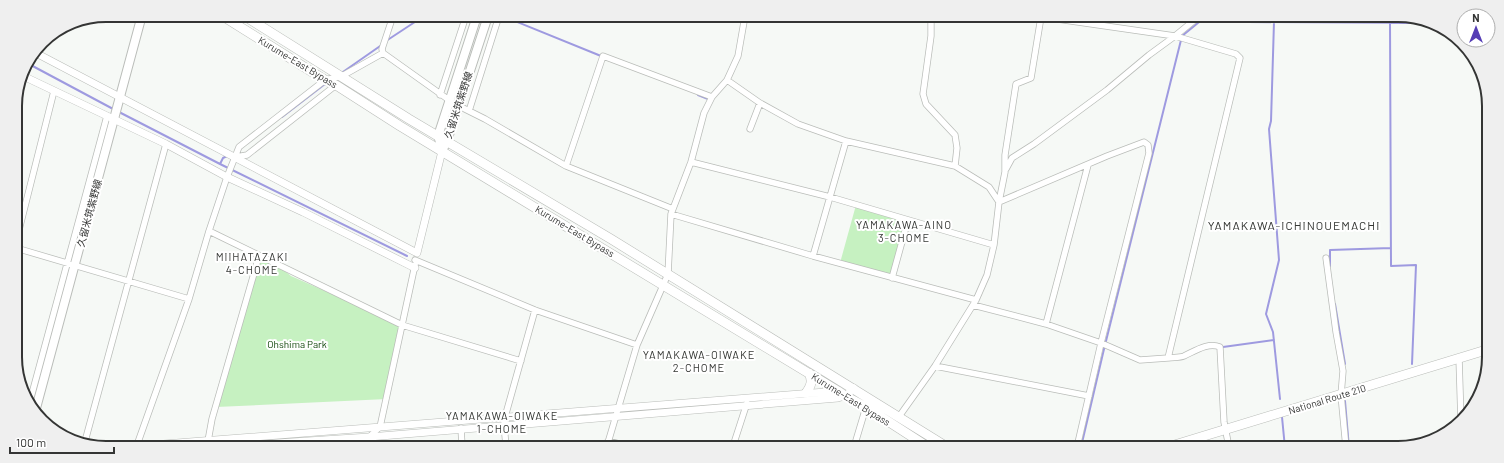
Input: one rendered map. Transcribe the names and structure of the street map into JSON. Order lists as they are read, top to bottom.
{
  "streets": {
    "highway": ["Kurume-East Bypass", "National Route 210"],
    "main road": ["久留米筑紫野線"]
  },
  "crossings": [
    ["Kurume-East Bypass", "久留米筑紫野線"]
  ],
  "districts": [
    "YAMAKAWA-AINO 3-CHOME",
    "YAMAKAWA-ICHINOUEMACHI",
    "MIIHATAZAKI 4-CHOME",
    "YAMAKAWA-OIWAKE 2-CHOME",
    "YAMAKAWA-OIWAKE 1-CHOME"
  ],
  "parks": ["Ohshima Park"],
  "scale_bar": "100 m",
  "north": "top"
}
